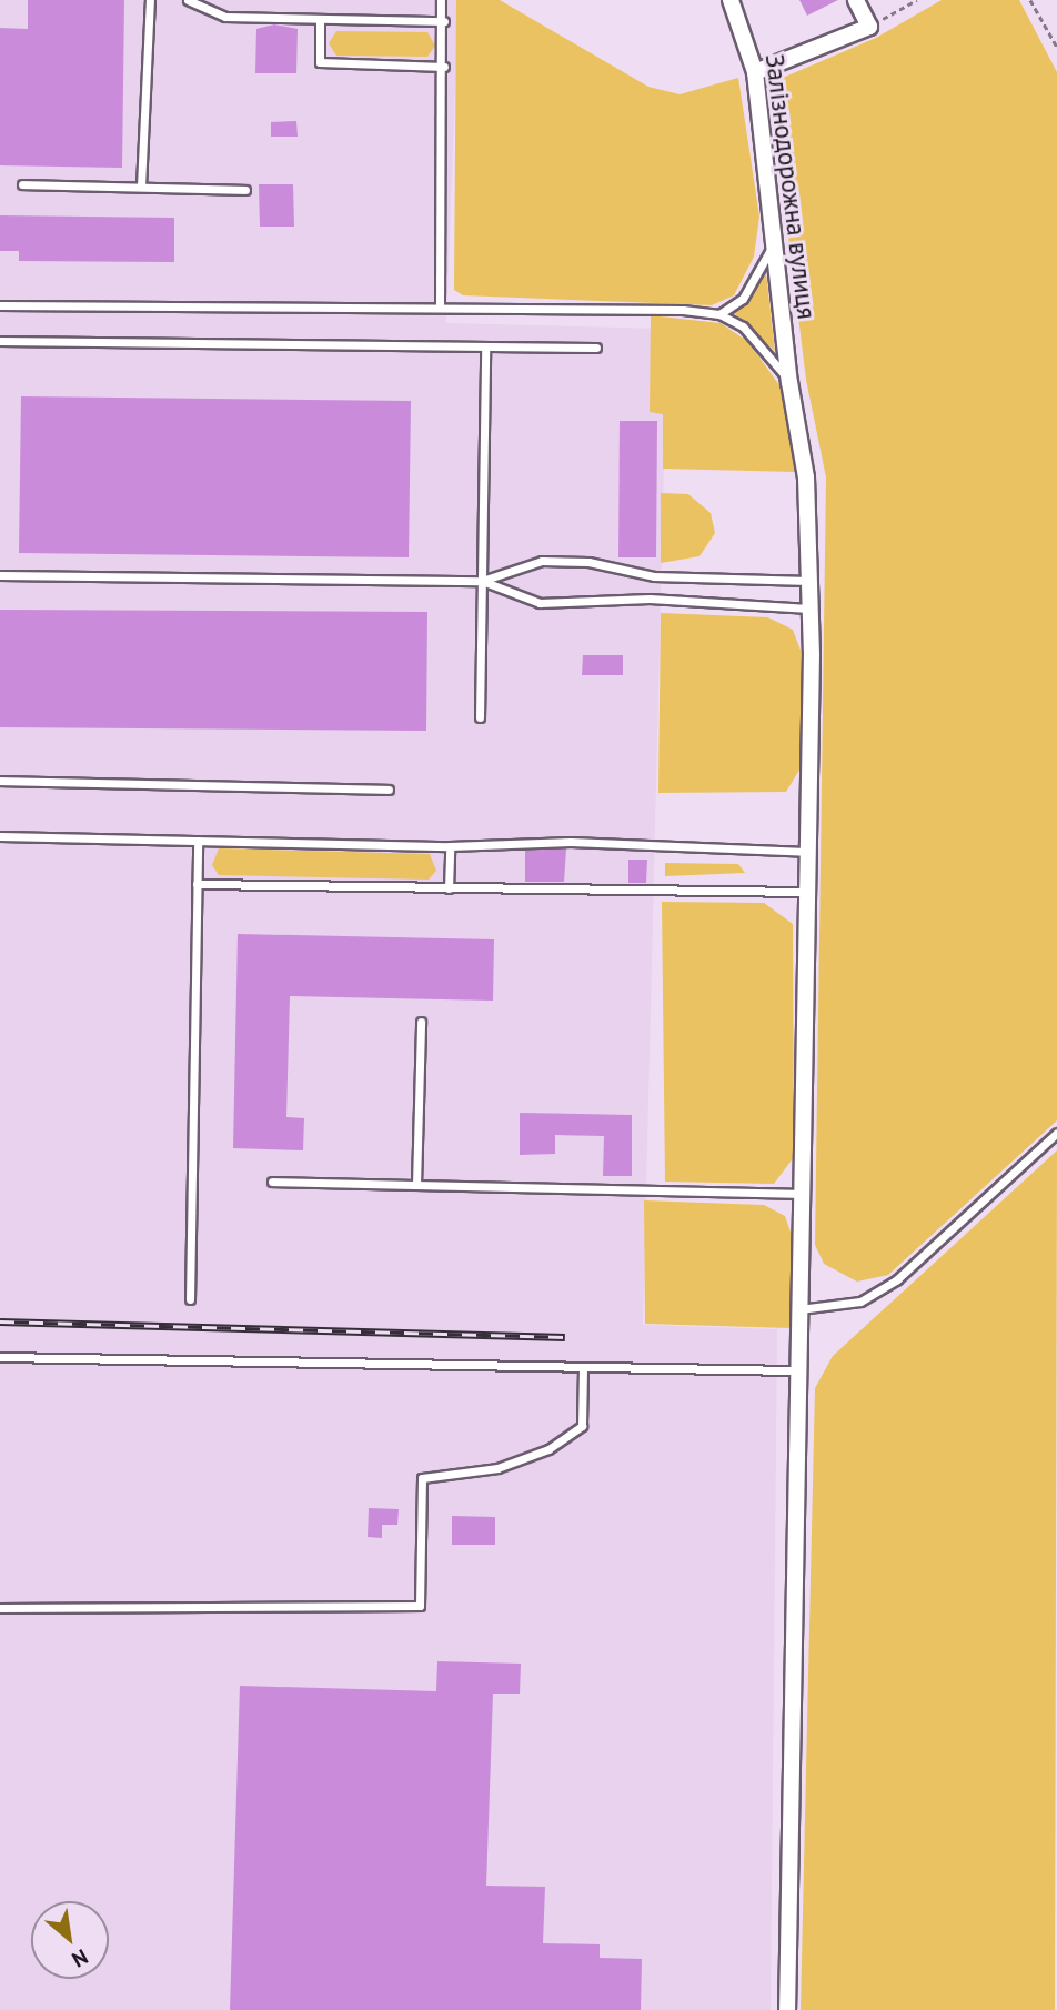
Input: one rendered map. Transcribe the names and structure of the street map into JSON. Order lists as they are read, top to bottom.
{
  "streets": {
    "street": ["Залізнодорожна вулиця"]
  },
  "north": "bottom right"
}
